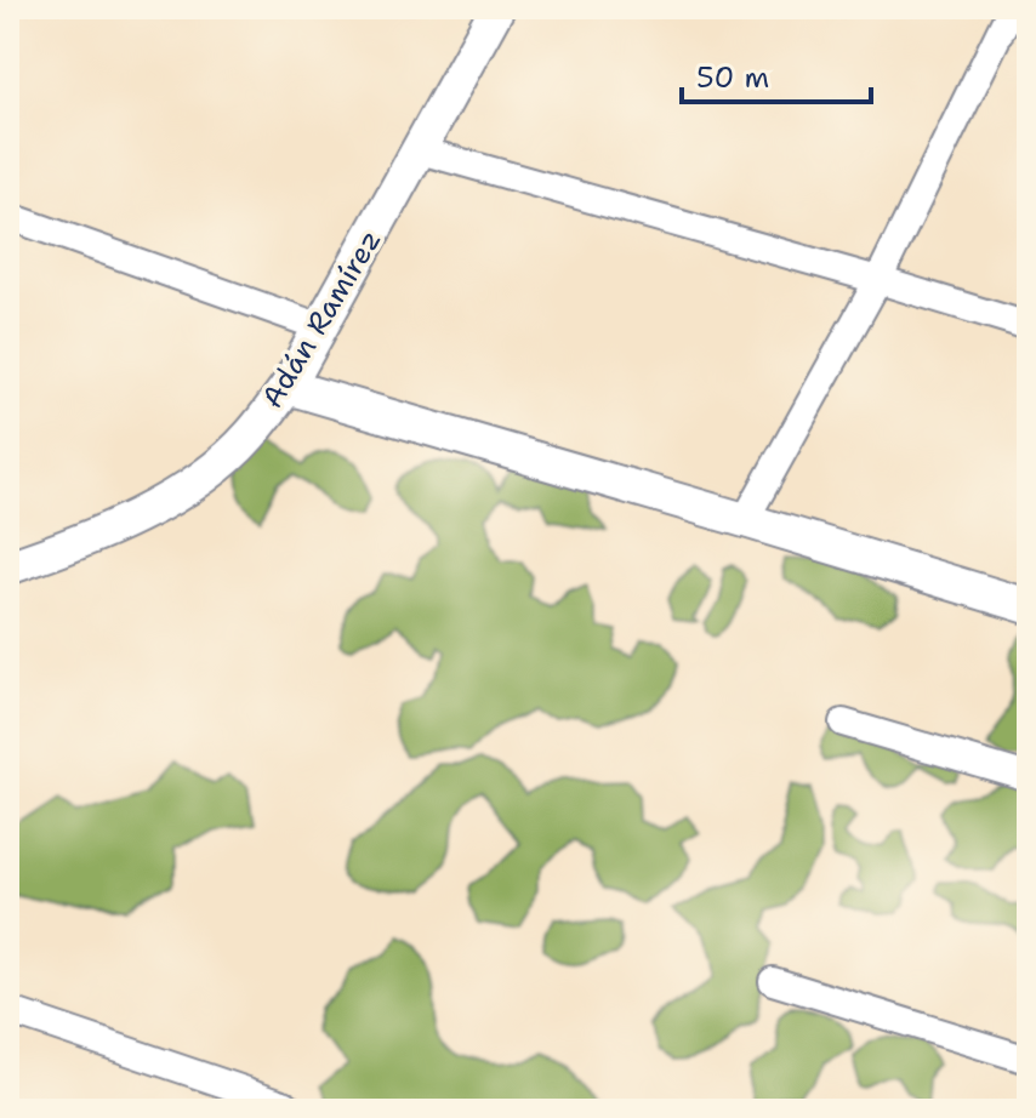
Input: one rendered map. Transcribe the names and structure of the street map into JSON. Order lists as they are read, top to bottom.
{
  "streets": {
    "street": ["Adán Ramírez"]
  },
  "scale_bar": "50 m"
}
